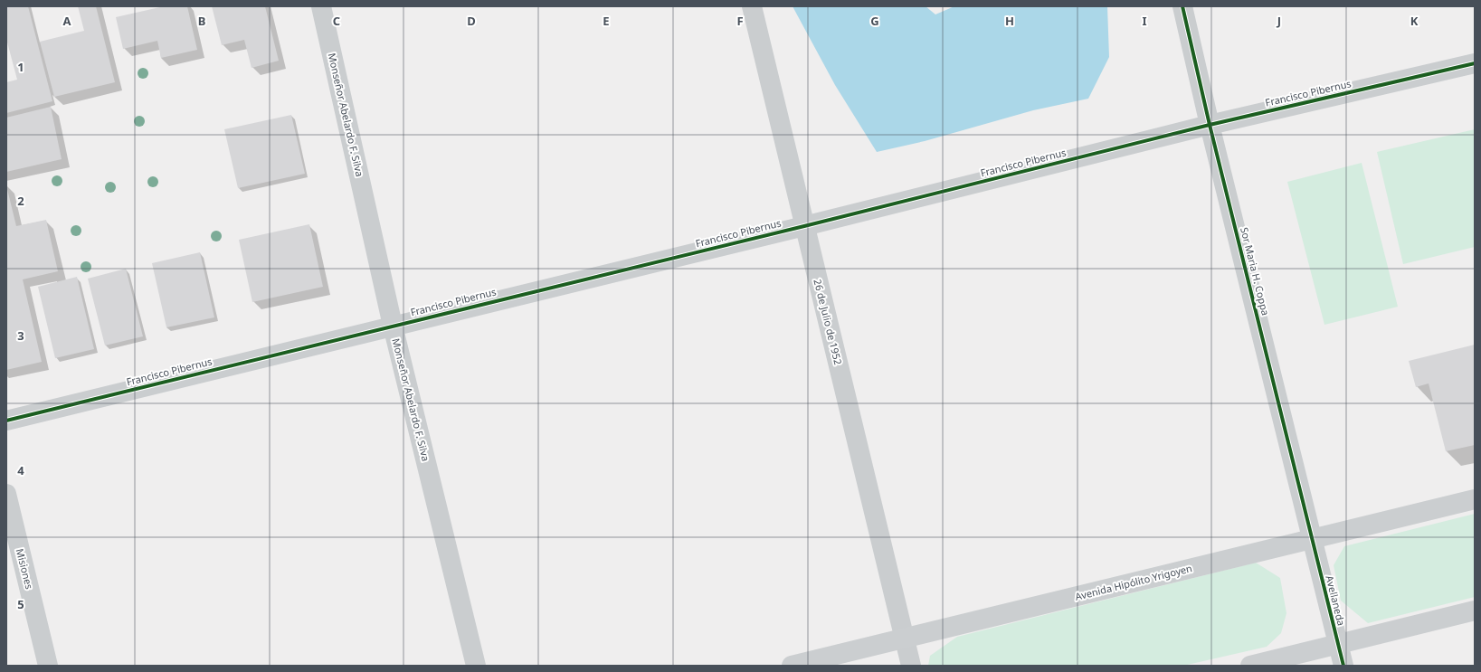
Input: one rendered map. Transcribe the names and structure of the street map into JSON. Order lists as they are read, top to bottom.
{
  "streets": {
    "main road": ["Avenida Hipólito Yrigoyen"],
    "street": [
      "Francisco Pibernus",
      "Monseñor Abelardo F. Silva",
      "Sor Maria H. Coppa",
      "26 de Julio de 1952",
      "Misiones",
      "Avellaneda"
    ]
  },
  "crossings": [
    ["Francisco Pibernus", "Monseñor Abelardo F. Silva"],
    ["Francisco Pibernus", "Sor Maria H. Coppa"],
    ["Francisco Pibernus", "26 de Julio de 1952"],
    ["Sor Maria H. Coppa", "Avenida Hipólito Yrigoyen"],
    ["Sor Maria H. Coppa", "Avellaneda"],
    ["26 de Julio de 1952", "Avenida Hipólito Yrigoyen"],
    ["Avenida Hipólito Yrigoyen", "Avellaneda"]
  ],
  "grid": {
    "columns": [
      "A",
      "B",
      "C",
      "D",
      "E",
      "F",
      "G",
      "H",
      "I",
      "J",
      "K"
    ],
    "rows": [
      "1",
      "2",
      "3",
      "4",
      "5"
    ]
  }
}
